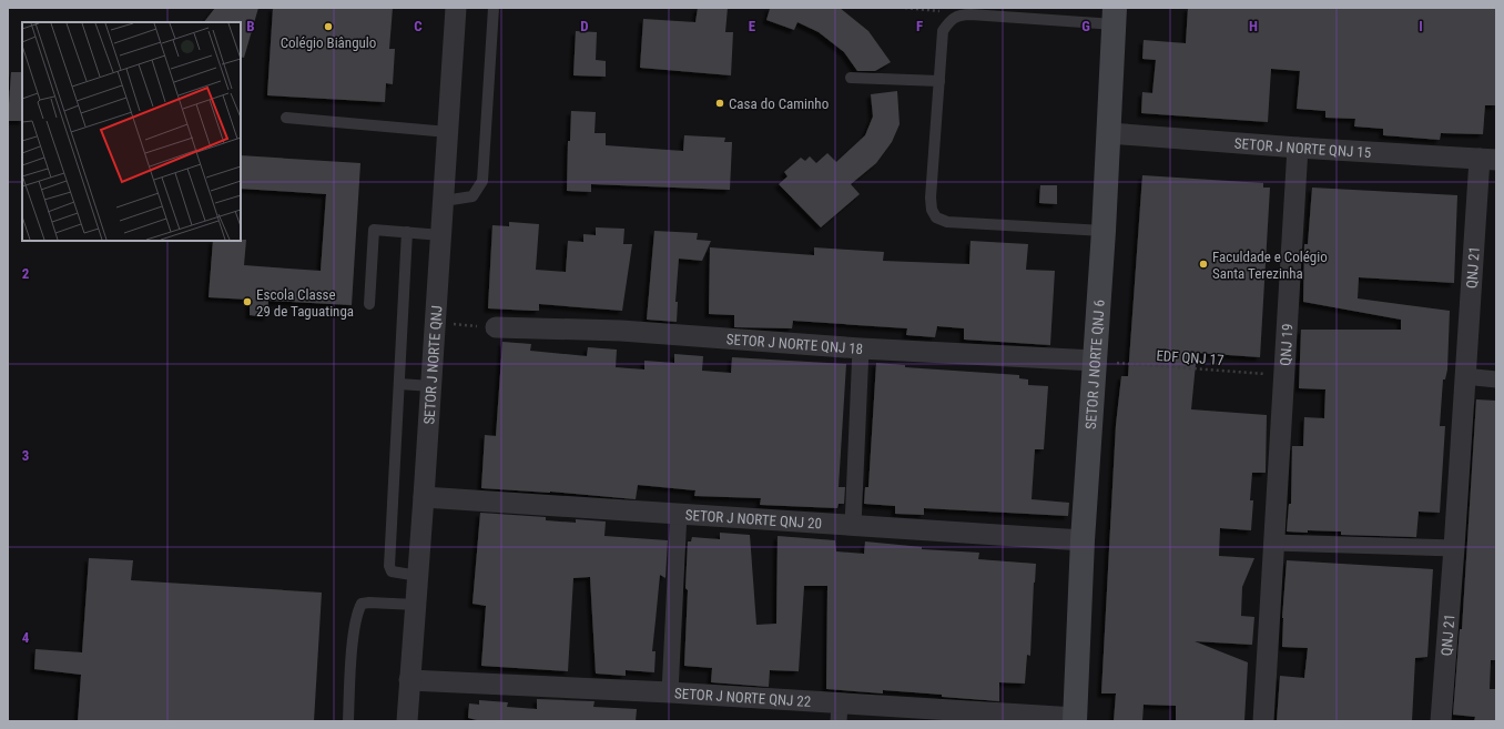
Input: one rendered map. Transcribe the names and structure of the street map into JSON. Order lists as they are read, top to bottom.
{
  "streets": {
    "main road": ["SETOR J NORTE QNJ 6"],
    "street": [
      "SETOR J NORTE QNJ 15",
      "QNJ 21",
      "SETOR J NORTE QNJ 18",
      "QNJ 19",
      "SETOR J NORTE QNJ",
      "SETOR J NORTE QNJ 20",
      "SETOR J NORTE QNJ 22"
    ],
    "path": ["EDF QNJ 17"]
  },
  "crossings": [
    ["SETOR J NORTE QNJ 15", "QNJ 21"],
    ["SETOR J NORTE QNJ 15", "QNJ 19"],
    ["SETOR J NORTE QNJ 15", "SETOR J NORTE QNJ 6"],
    ["SETOR J NORTE QNJ 18", "EDF QNJ 17"],
    ["SETOR J NORTE QNJ 18", "SETOR J NORTE QNJ 6"],
    ["QNJ 19", "EDF QNJ 17"],
    ["EDF QNJ 17", "SETOR J NORTE QNJ 6"],
    ["SETOR J NORTE QNJ 6", "SETOR J NORTE QNJ 20"],
    ["SETOR J NORTE QNJ 6", "SETOR J NORTE QNJ 22"],
    ["SETOR J NORTE QNJ", "SETOR J NORTE QNJ 20"],
    ["SETOR J NORTE QNJ", "SETOR J NORTE QNJ 22"]
  ],
  "places": [
    "Colégio Biângulo",
    "Casa do Caminho",
    "Faculdade e Colégio Santa Terezinha",
    "Escola Classe 29 de Taguatinga"
  ],
  "grid": {
    "columns": [
      "B",
      "C",
      "D",
      "E",
      "F",
      "G",
      "H",
      "I"
    ],
    "rows": ["2", "3", "4"]
  }
}
